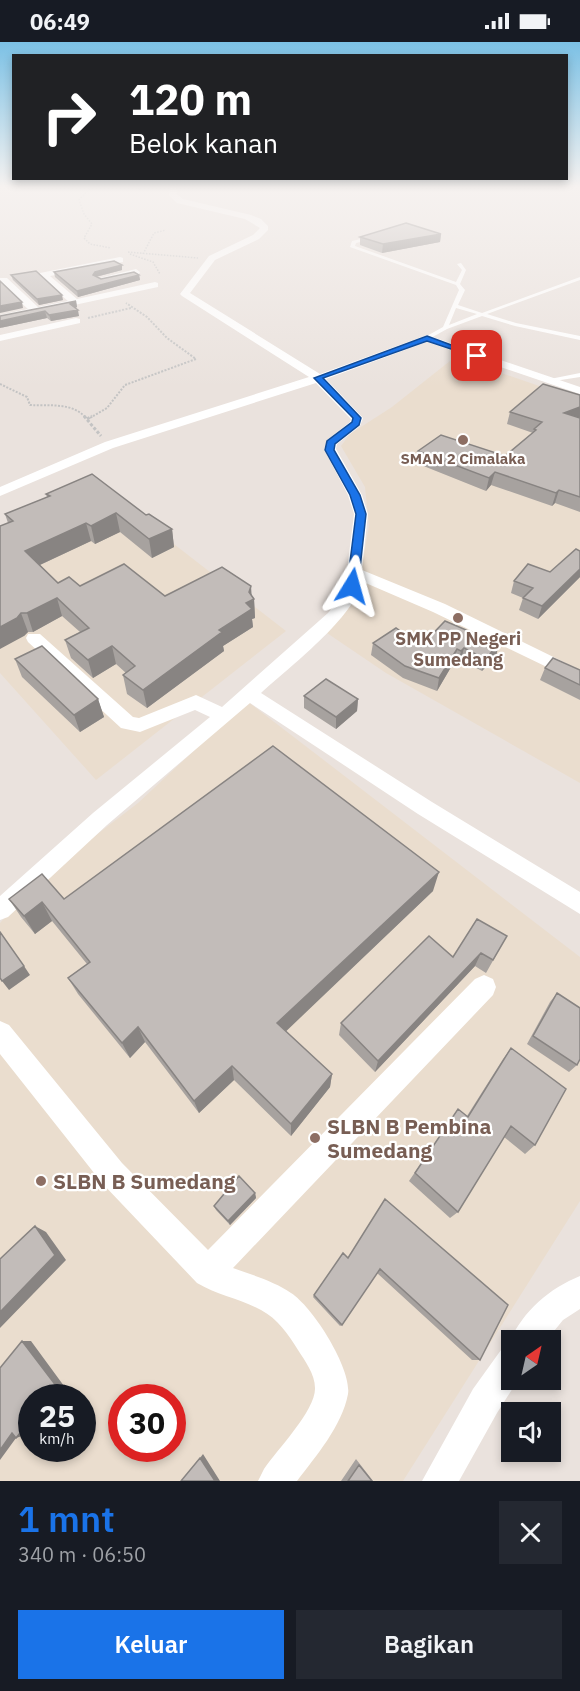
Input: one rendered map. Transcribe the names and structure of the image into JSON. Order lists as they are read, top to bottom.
{
  "places": [
    "SMAN 2 Cimalaka",
    "SMK PP Negeri Sumedang",
    "SLBN B Pembina Sumedang",
    "SLBN B Sumedang"
  ],
  "north": "top right",
  "page": {
    "status": "06:49",
    "turn": ["120 m", "Belok kanan"],
    "speed": "25 km/h",
    "limit": "30",
    "heading": ["1 mnt", "340 m · 06:50"],
    "buttons": ["Keluar", "Bagikan"]
  }
}
